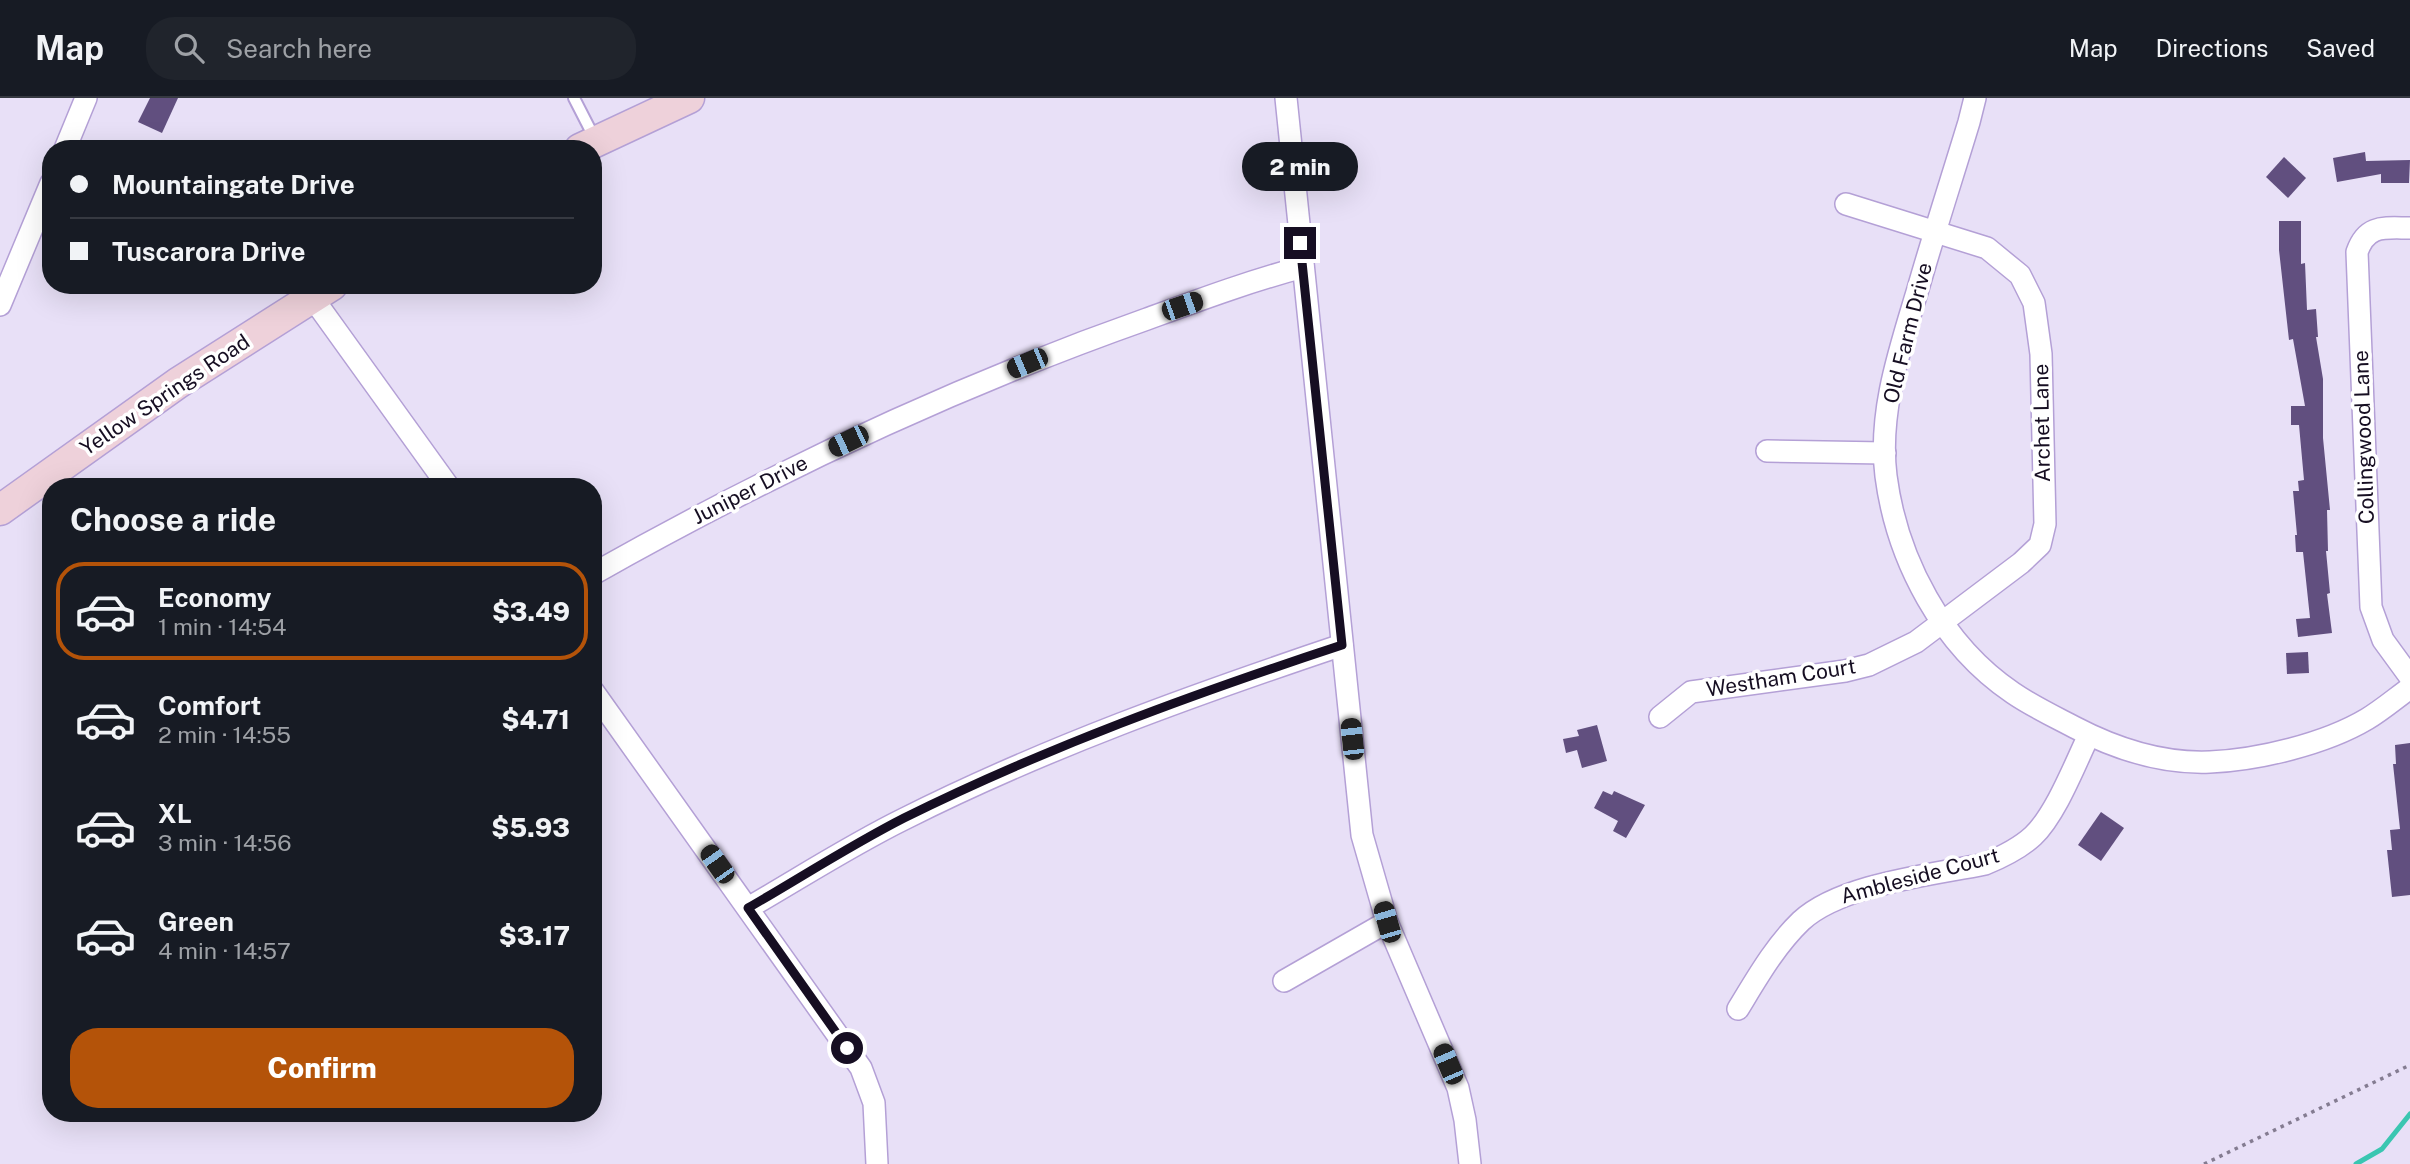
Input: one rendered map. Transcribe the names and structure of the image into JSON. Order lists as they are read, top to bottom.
{
  "streets": {
    "main road": ["Yellow Springs Road"],
    "street": [
      "Old Farm Drive",
      "Archet Lane",
      "Collingwood Lane",
      "Juniper Drive",
      "Westham Court",
      "Ambleside Court"
    ]
  },
  "crossings": [
    ["Old Farm Drive", "Archet Lane"],
    ["Old Farm Drive", "Westham Court"],
    ["Old Farm Drive", "Ambleside Court"],
    ["Archet Lane", "Westham Court"]
  ],
  "page": {
    "header": "Map",
    "search": "Search here",
    "nav": ["Map", "Directions", "Saved"],
    "banner": ["Mountaingate Drive", "Tuscarora Drive"],
    "bubble": "2 min",
    "heading": "Choose a ride",
    "list": [
      {
        "name": "Economy",
        "note": "1 min · 14:54",
        "value": "$3.49"
      },
      {
        "name": "Comfort",
        "note": "2 min · 14:55",
        "value": "$4.71"
      },
      {
        "name": "XL",
        "note": "3 min · 14:56",
        "value": "$5.93"
      },
      {
        "name": "Green",
        "note": "4 min · 14:57",
        "value": "$3.17"
      }
    ],
    "buttons": "Confirm"
  }
}
